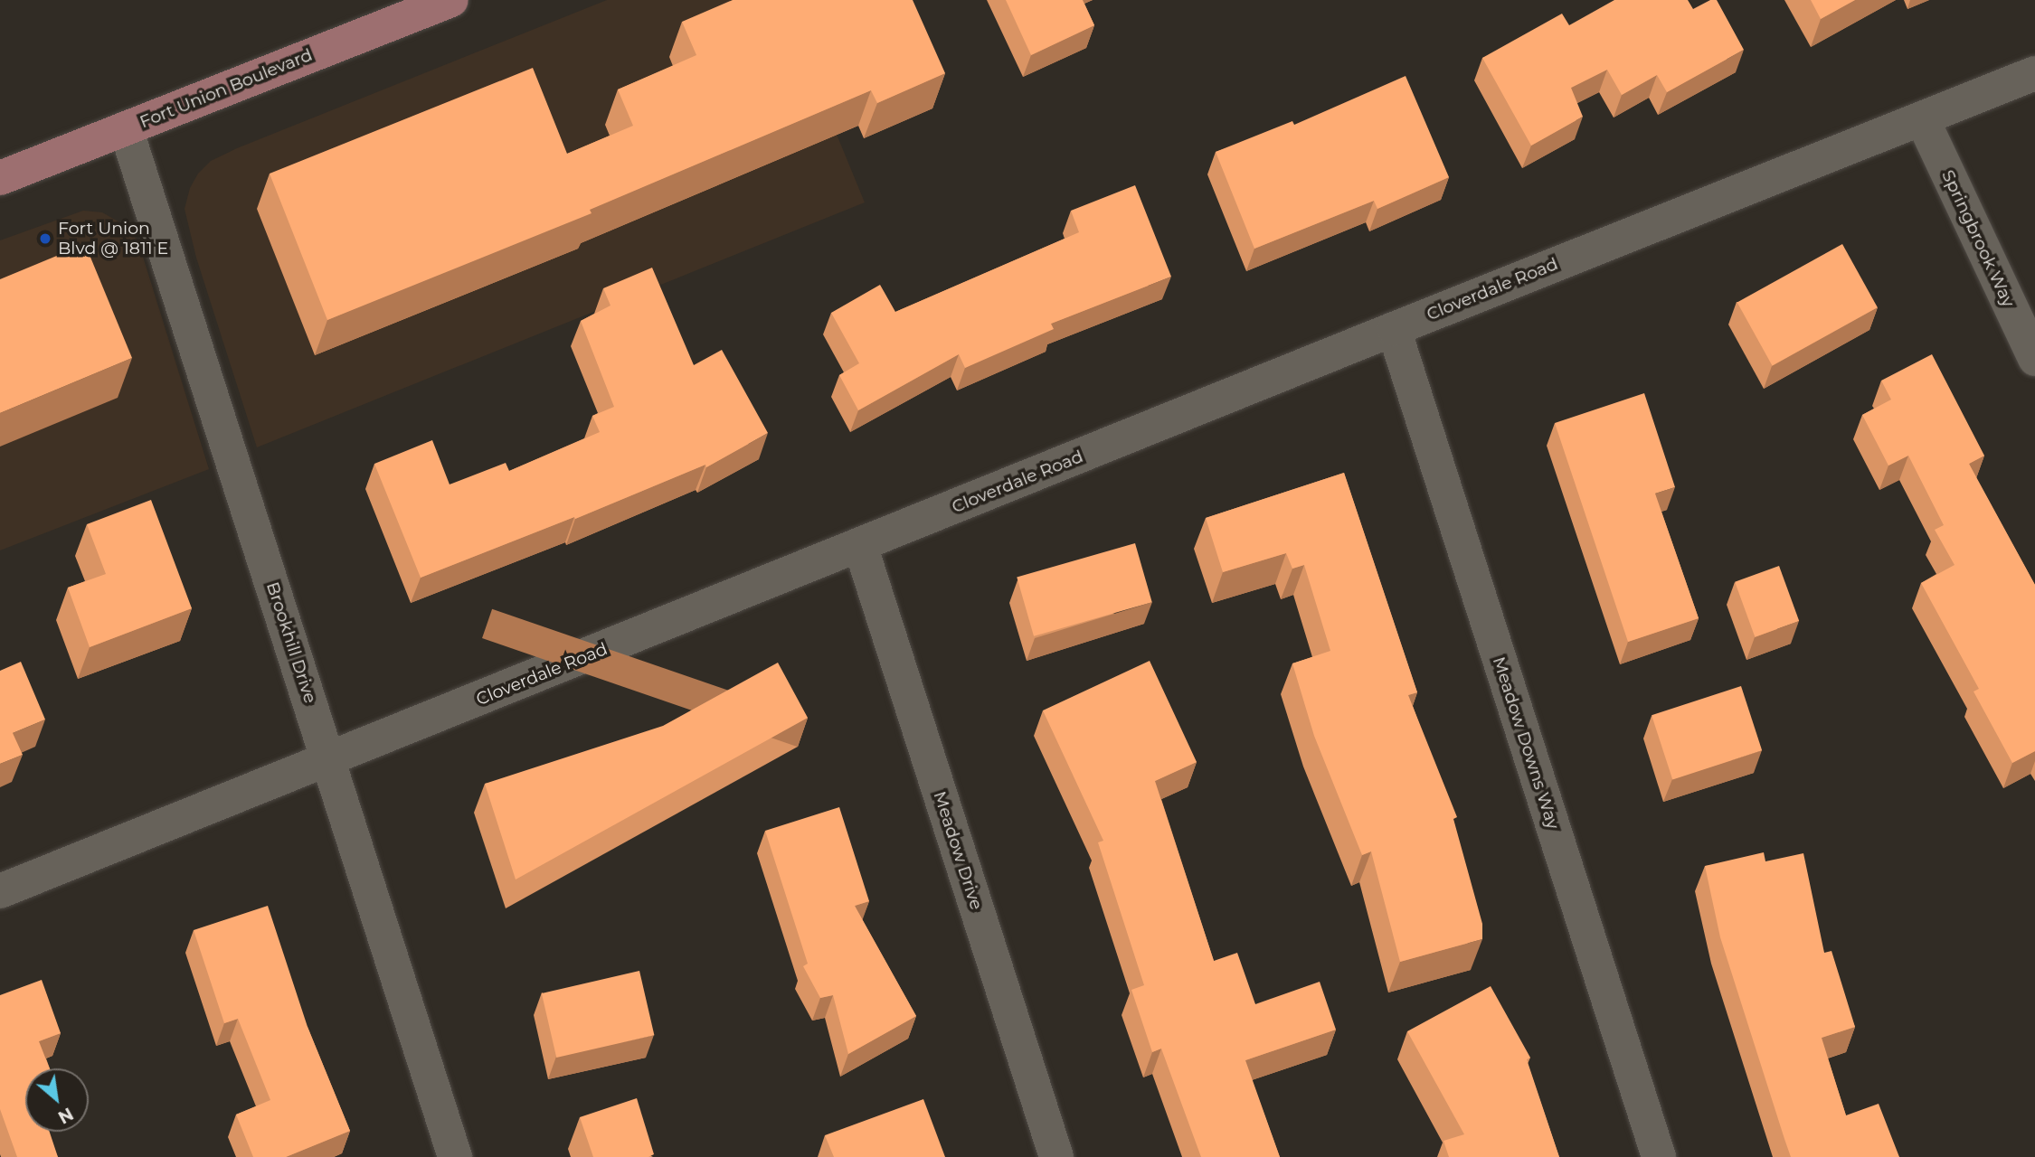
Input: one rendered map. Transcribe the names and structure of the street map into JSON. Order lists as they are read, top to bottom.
{
  "streets": {
    "main road": ["Fort Union Boulevard"],
    "street": [
      "Springbrook Way",
      "Cloverdale Road",
      "Brookhill Drive",
      "Meadow Downs Way",
      "Meadow Drive"
    ]
  },
  "crossings": [
    ["Fort Union Boulevard", "Brookhill Drive"],
    ["Springbrook Way", "Cloverdale Road"],
    ["Cloverdale Road", "Brookhill Drive"],
    ["Cloverdale Road", "Meadow Downs Way"],
    ["Cloverdale Road", "Meadow Drive"]
  ],
  "places": ["Fort Union Blvd @ 1811 E"],
  "north": "bottom right"
}
